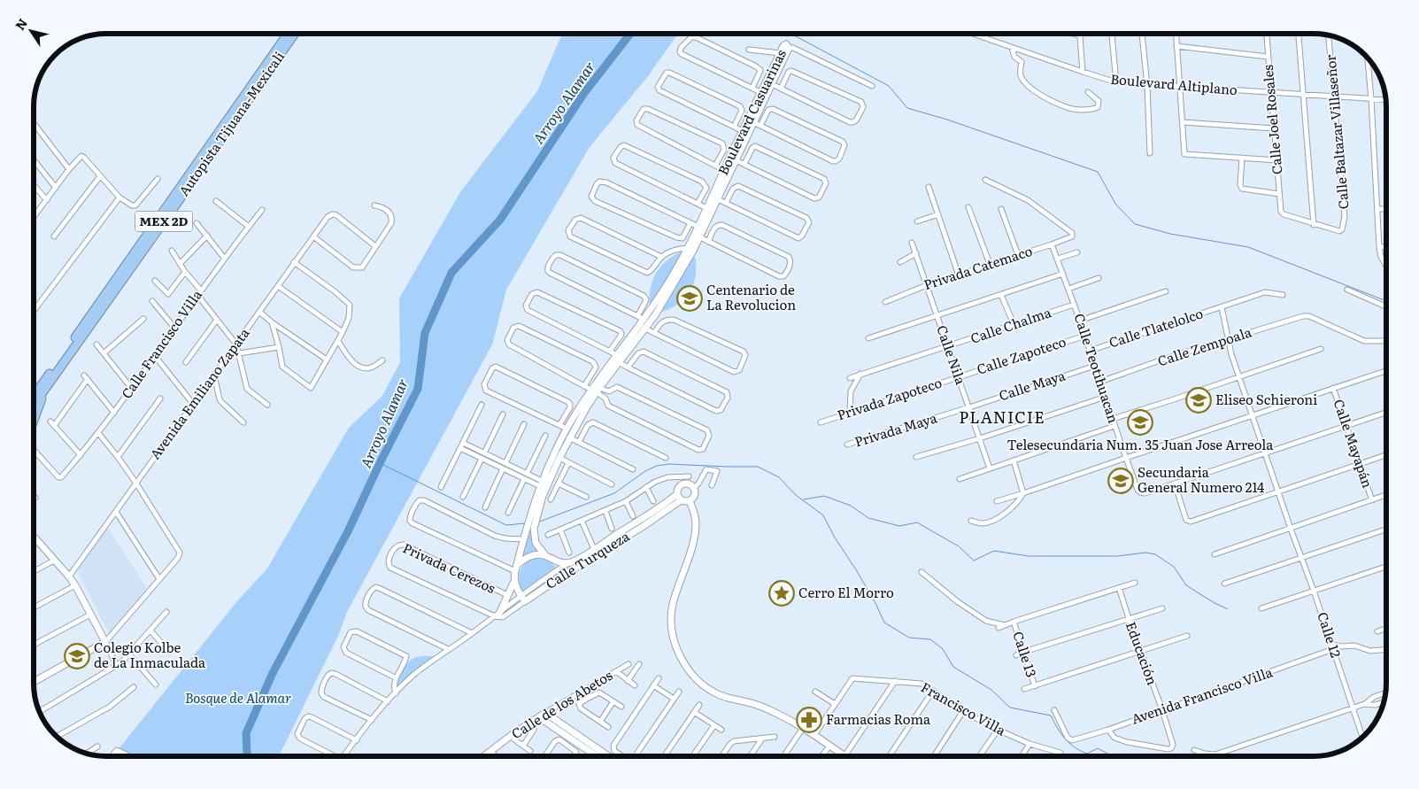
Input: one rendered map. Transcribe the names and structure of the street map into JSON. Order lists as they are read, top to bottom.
{
  "streets": {
    "highway": ["Autopista Tijuana-Mexicali", "MEX 2D"],
    "street": [
      "Boulevard Altiplano",
      "Boulevard Casuarinas",
      "Calle Joel Rosales",
      "Calle Baltazar Villaseñor",
      "Privada Catemaco",
      "Calle Chalma",
      "Calle Tlatelolco",
      "Calle Francisco Villa",
      "Calle Zempoala",
      "Calle Nila",
      "Calle Zapoteco",
      "Calle Teotihuacan",
      "Calle Maya",
      "Avenida Emiliano Zapata",
      "Privada Zapoteco",
      "Privada Maya",
      "Calle Mayapán",
      "Calle Turqueza",
      "Privada Cerezos",
      "Calle 12",
      "Educación",
      "Calle 13",
      "Avenida Francisco Villa",
      "Calle de los Abetos",
      "Francisco Villa"
    ]
  },
  "crossings": [
    ["Boulevard Altiplano", "Calle Joel Rosales"],
    ["Boulevard Altiplano", "Calle Baltazar Villaseñor"],
    ["Boulevard Casuarinas", "Calle Turqueza"],
    ["Calle Joel Rosales", "Calle Baltazar Villaseñor"],
    ["Privada Catemaco", "Calle Nila"],
    ["Privada Catemaco", "Calle Teotihuacan"],
    ["Calle Chalma", "Calle Nila"],
    ["Calle Chalma", "Calle Teotihuacan"],
    ["Calle Tlatelolco", "Calle Teotihuacan"],
    ["Calle Tlatelolco", "Calle 12"],
    ["Calle Zempoala", "Calle Teotihuacan"],
    ["Calle Zempoala", "Calle 12"],
    ["Calle Nila", "Calle Zapoteco"],
    ["Calle Nila", "Calle Maya"],
    ["Calle Nila", "Privada Zapoteco"],
    ["Calle Nila", "Privada Maya"],
    ["Calle Zapoteco", "Calle Teotihuacan"],
    ["Calle Zapoteco", "Privada Zapoteco"],
    ["Calle Teotihuacan", "Calle Maya"],
    ["Calle Maya", "Privada Maya"],
    ["Calle Turqueza", "Privada Cerezos"],
    ["Calle 12", "Avenida Francisco Villa"],
    ["Educación", "Avenida Francisco Villa"]
  ],
  "districts": ["PLANICIE"],
  "water": ["Arroyo Alamar"],
  "parks": ["Bosque de Alamar"],
  "places": {
    "school or university": [
      "Centenario de La Revolucion",
      "Eliseo Schieroni",
      "Telesecundaria Num. 35 Juan Jose Arreola",
      "Secundaria General Numero 214",
      "Colegio Kolbe de La Inmaculada"
    ],
    "place": ["Cerro El Morro"],
    "pharmacy": ["Farmacias Roma"]
  },
  "north": "top left"
}
